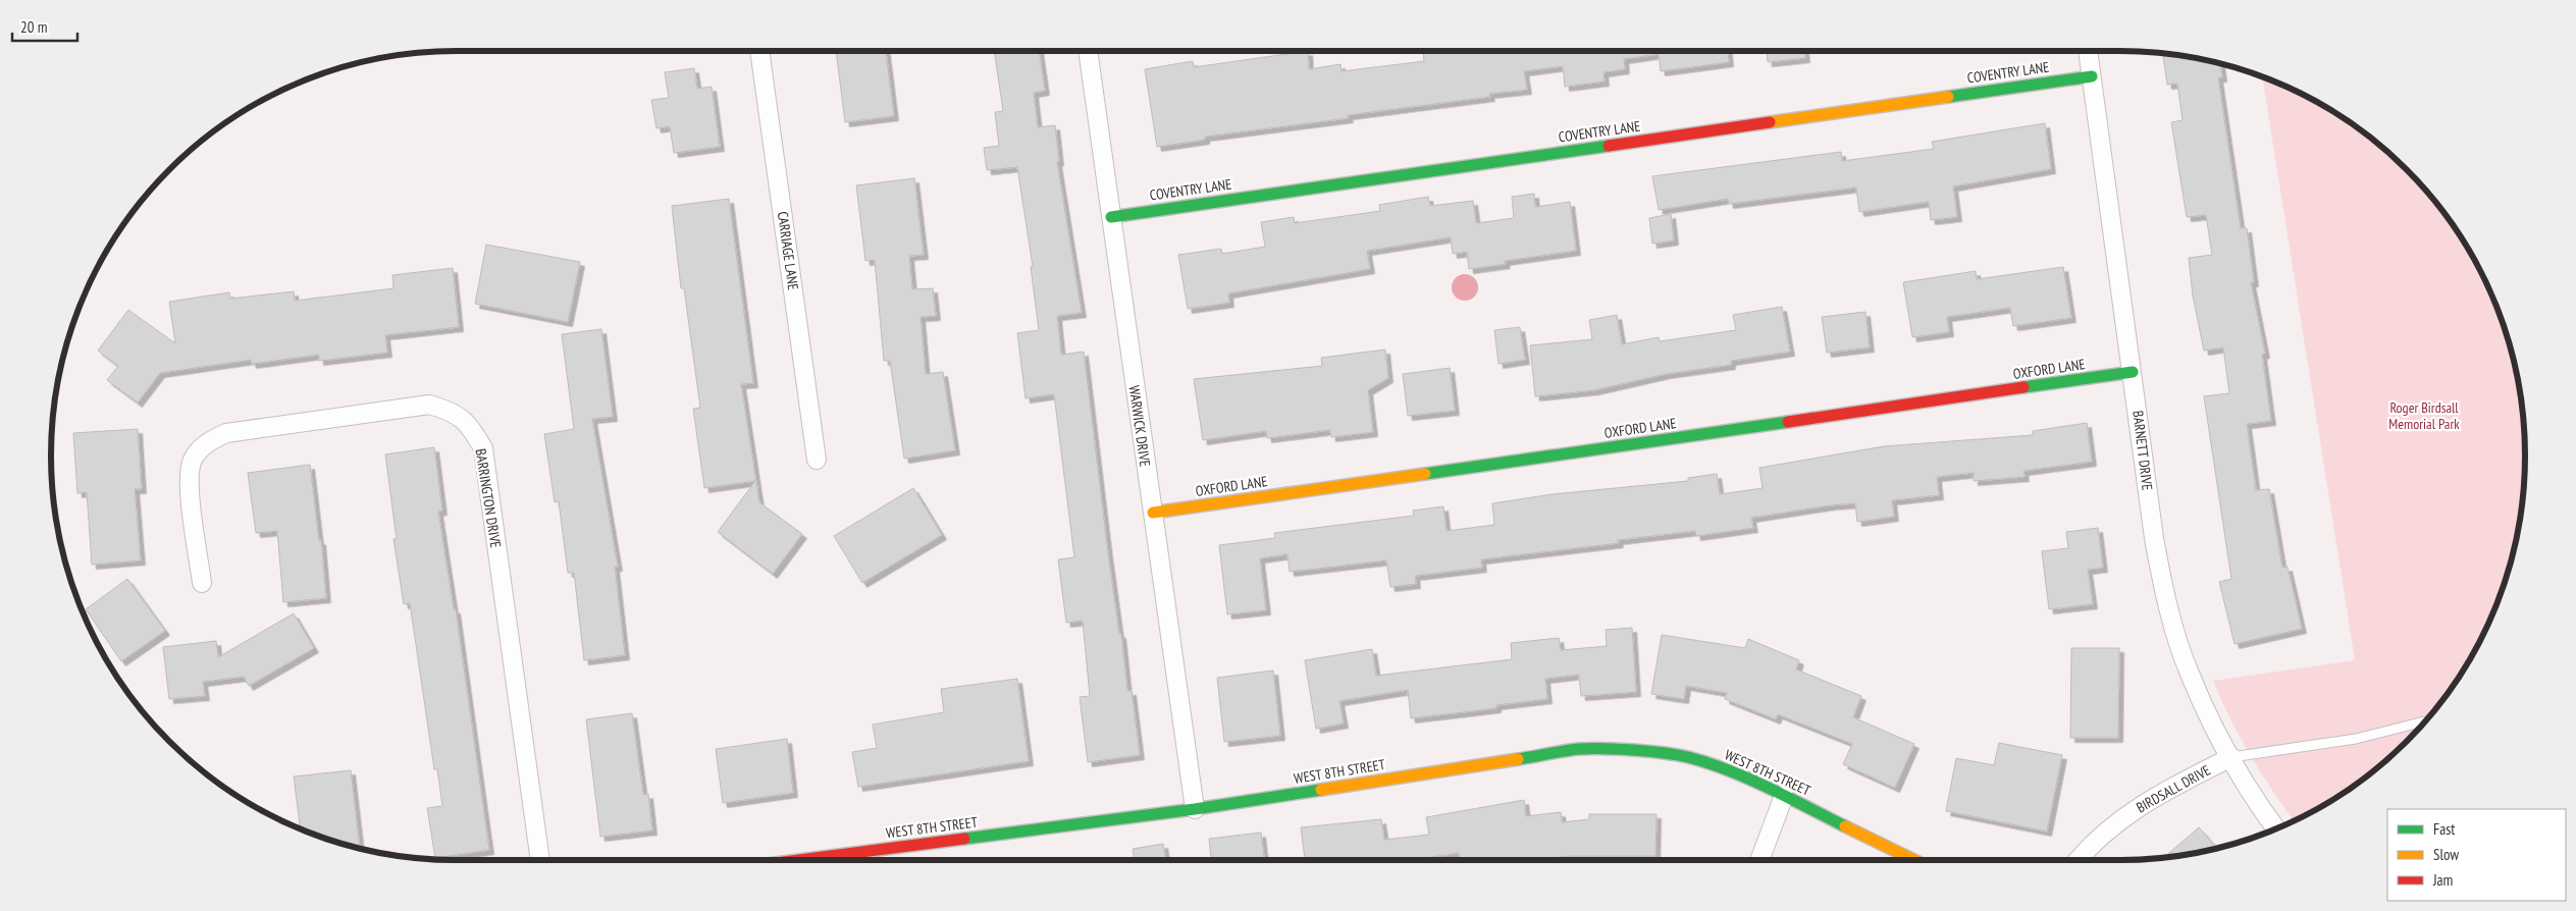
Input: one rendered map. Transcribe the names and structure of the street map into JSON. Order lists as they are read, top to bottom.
{
  "streets": {
    "street": [
      "COVENTRY LANE",
      "CARRIAGE LANE",
      "OXFORD LANE",
      "WARWICK DRIVE",
      "BARNETT DRIVE",
      "BARRINGTON DRIVE",
      "WEST 8TH STREET",
      "BIRDSALL DRIVE"
    ]
  },
  "crossings": [
    ["COVENTRY LANE", "WARWICK DRIVE"],
    ["COVENTRY LANE", "BARNETT DRIVE"],
    ["OXFORD LANE", "WARWICK DRIVE"],
    ["OXFORD LANE", "BARNETT DRIVE"],
    ["WARWICK DRIVE", "WEST 8TH STREET"],
    ["BARNETT DRIVE", "BIRDSALL DRIVE"]
  ],
  "parks": ["Roger Birdsall Memorial Park"],
  "legend": ["Fast", "Slow", "Jam"],
  "scale_bar": "20 m"
}
